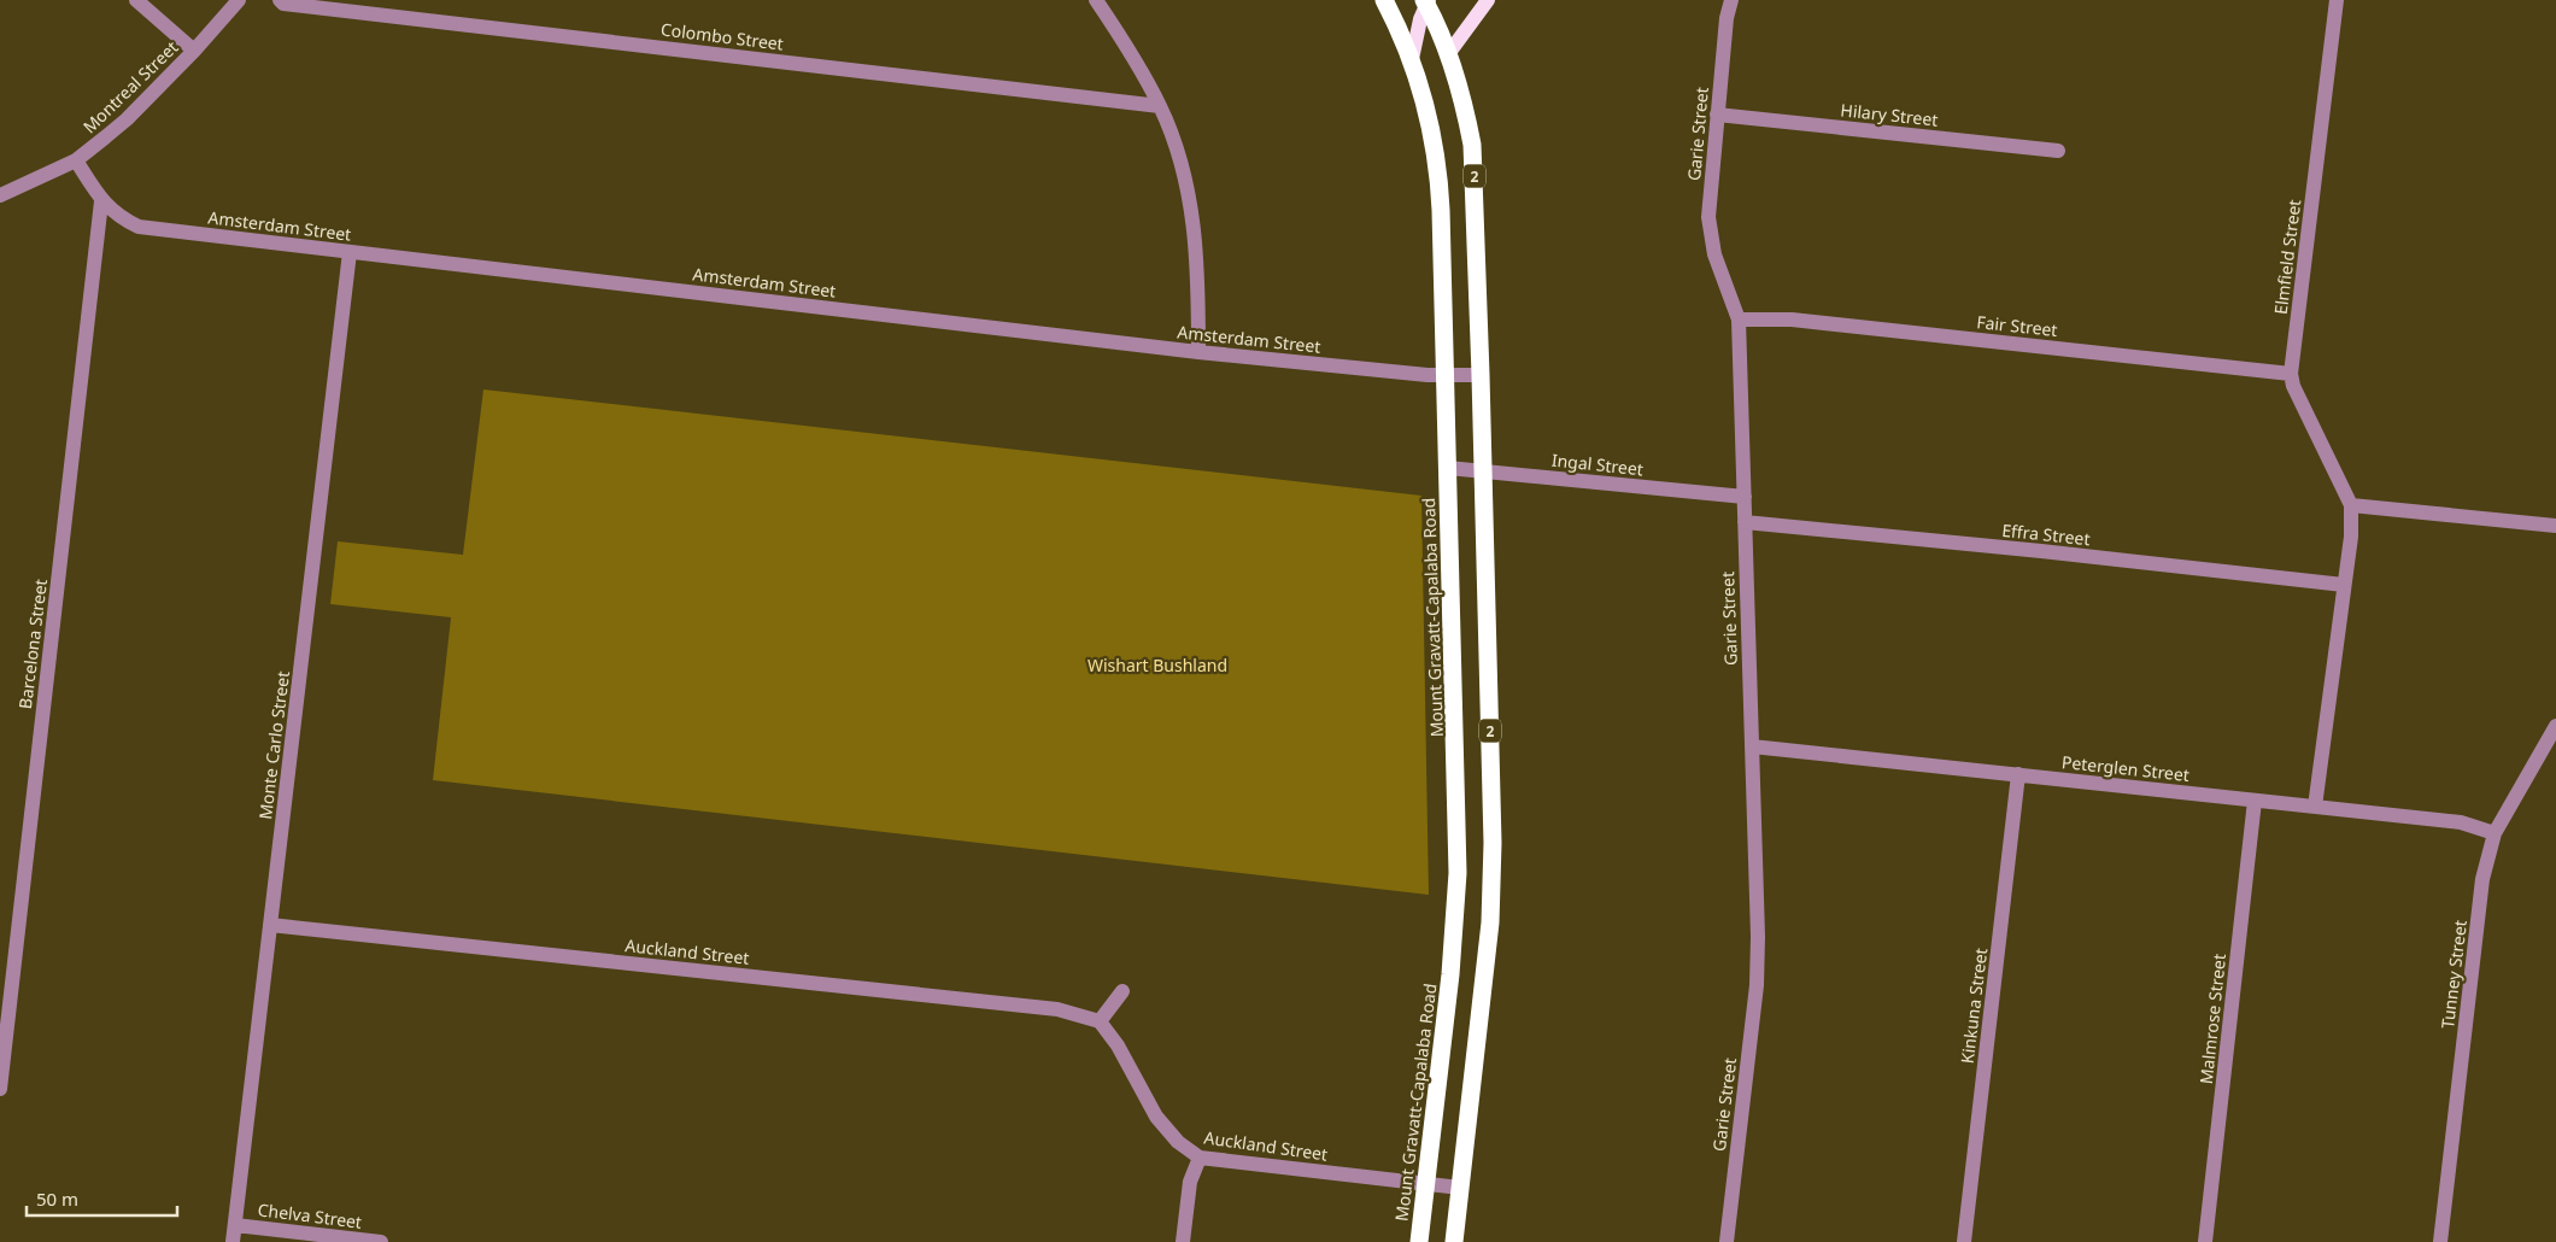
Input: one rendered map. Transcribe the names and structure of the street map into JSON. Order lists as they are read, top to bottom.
{
  "streets": {
    "highway": ["2", "Mount Gravatt-Capalaba Road"],
    "street": [
      "Colombo Street",
      "Montreal Street",
      "Hilary Street",
      "Garie Street",
      "Amsterdam Street",
      "Elmfield Street",
      "Fair Street",
      "Ingal Street",
      "Effra Street",
      "Barcelona Street",
      "Monte Carlo Street",
      "Peterglen Street",
      "Auckland Street",
      "Tunney Street",
      "Kinkuna Street",
      "Malmrose Street",
      "Chelva Street"
    ]
  },
  "crossings": [
    ["Montreal Street", "Amsterdam Street"],
    ["Hilary Street", "Garie Street"],
    ["Garie Street", "Fair Street"],
    ["Garie Street", "Ingal Street"],
    ["Garie Street", "Effra Street"],
    ["Garie Street", "Peterglen Street"],
    ["2", "Amsterdam Street"],
    ["2", "Ingal Street"],
    ["2", "Auckland Street"],
    ["Amsterdam Street", "Mount Gravatt-Capalaba Road"],
    ["Amsterdam Street", "Barcelona Street"],
    ["Amsterdam Street", "Monte Carlo Street"],
    ["Elmfield Street", "Fair Street"],
    ["Elmfield Street", "Effra Street"],
    ["Elmfield Street", "Peterglen Street"],
    ["Ingal Street", "Mount Gravatt-Capalaba Road"],
    ["Mount Gravatt-Capalaba Road", "Auckland Street"],
    ["Monte Carlo Street", "Auckland Street"],
    ["Monte Carlo Street", "Chelva Street"],
    ["Peterglen Street", "Tunney Street"],
    ["Peterglen Street", "Kinkuna Street"],
    ["Peterglen Street", "Malmrose Street"]
  ],
  "parks": ["Wishart Bushland"],
  "scale_bar": "50 m"
}
